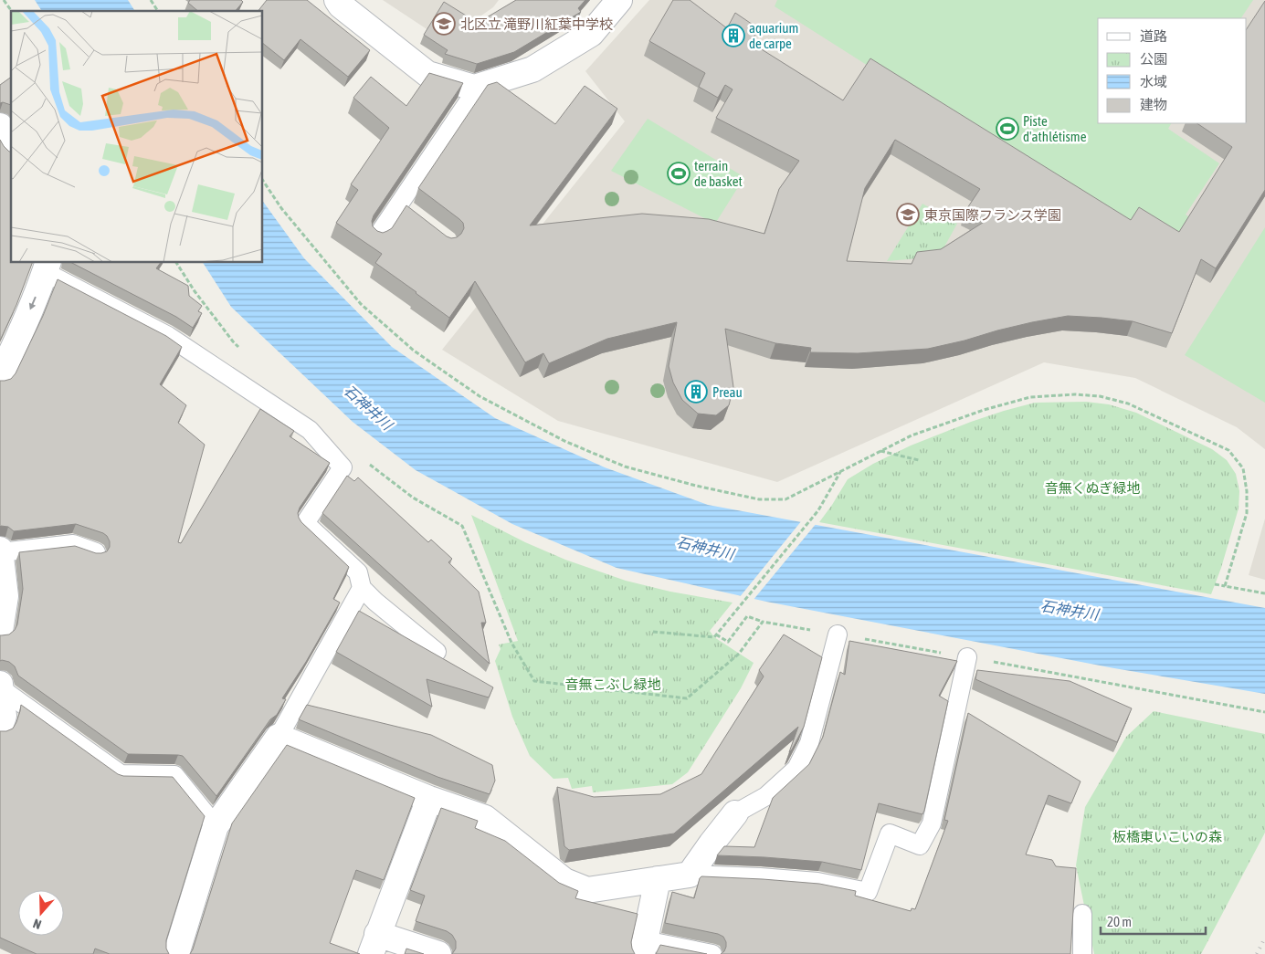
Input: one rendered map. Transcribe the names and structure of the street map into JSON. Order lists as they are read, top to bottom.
{
  "water": ["石神井川"],
  "parks": ["音無くぬぎ緑地", "音無こぶし緑地", "板橋東いこいの森"],
  "places": {
    "school or university": ["北区立 滝野川紅葉中学校", "東京国際フランス学園"],
    "building": ["aquarium de carpe", "Preau"],
    "sports": ["Piste d'athlétisme", "terrain de basket"]
  },
  "legend": [
    "道路",
    "公園",
    "水域",
    "建物"
  ],
  "scale_bar": "20 m",
  "north": "bottom"
}
